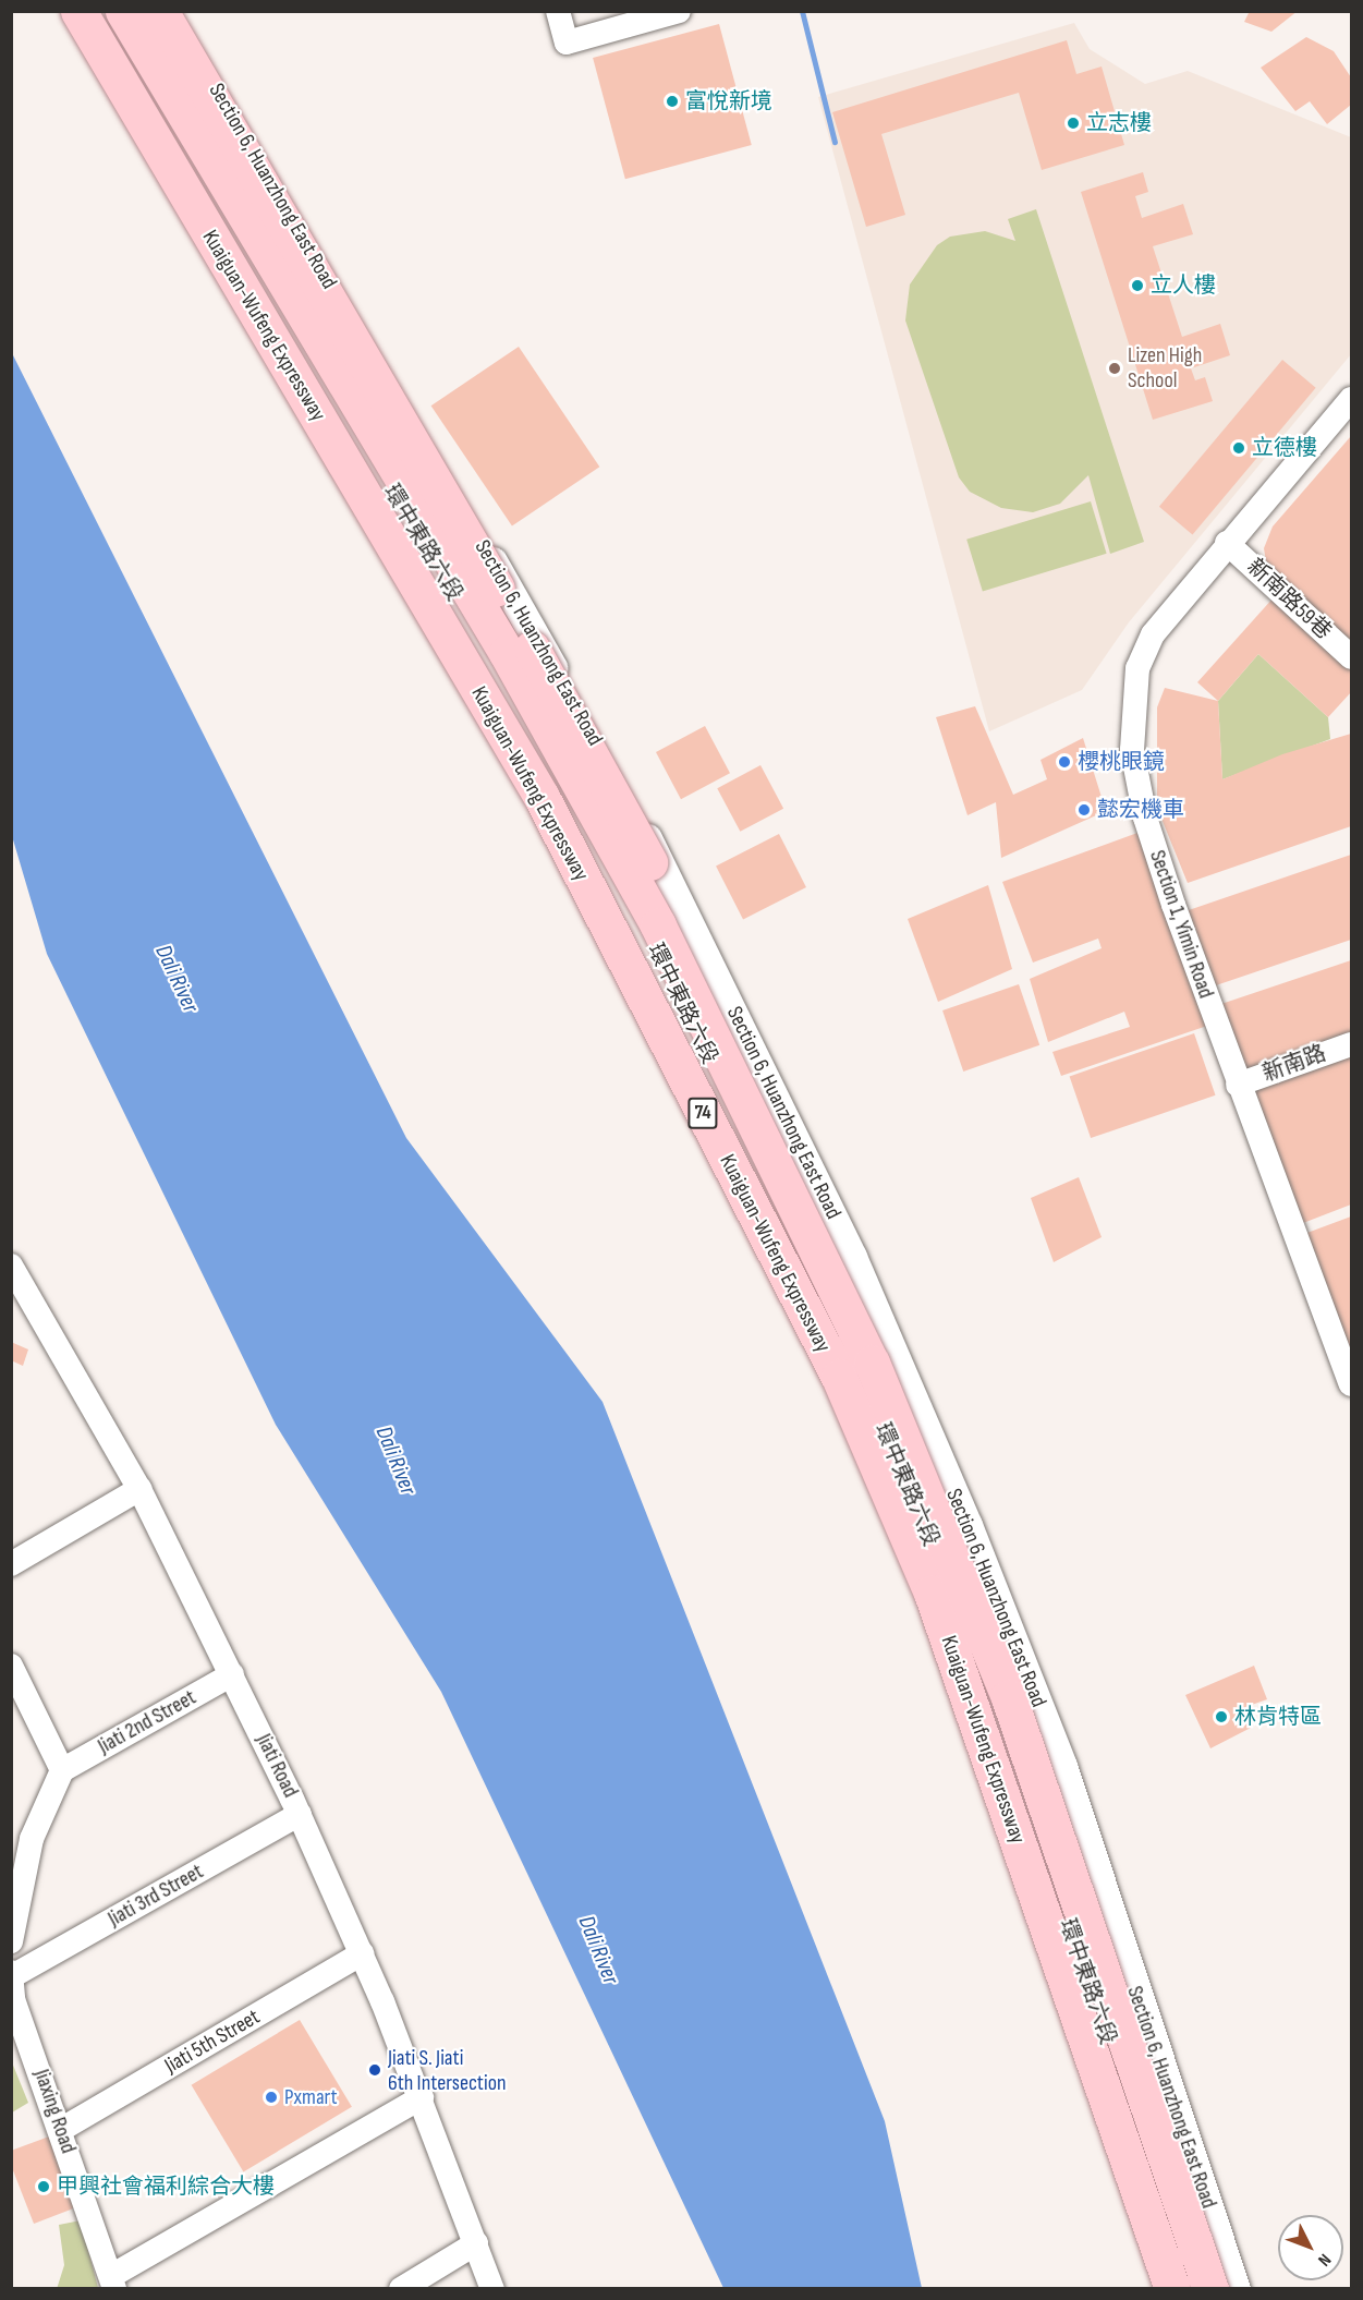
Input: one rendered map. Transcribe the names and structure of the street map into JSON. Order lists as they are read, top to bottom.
{
  "streets": {
    "highway": ["Kuaiguan-Wufeng Expressway", "74"],
    "street": [
      "Section 6, Huanzhong East Road",
      "環中東路六段",
      "新南路59巷",
      "Section 1, Yimin Road",
      "新南路",
      "Jiati 2nd Street",
      "Jiati Road",
      "Jiati 3rd Street",
      "Jiati 5th Street",
      "Jiaxing Road"
    ]
  },
  "crossings": [
    ["Section 6, Huanzhong East Road", "環中東路六段"],
    ["新南路59巷", "Section 1, Yimin Road"],
    ["Section 1, Yimin Road", "新南路"],
    ["Jiati 2nd Street", "Jiati Road"],
    ["Jiati Road", "Jiati 3rd Street"],
    ["Jiati Road", "Jiati 5th Street"],
    ["Jiati 3rd Street", "Jiaxing Road"],
    ["Jiati 5th Street", "Jiaxing Road"]
  ],
  "water": ["Dali River"],
  "places": [
    "富悅新境",
    "立志樓",
    "立人樓",
    "Lizen High School",
    "立德樓",
    "櫻桃眼鏡",
    "懿宏機車",
    "林肯特區",
    "Jiati S. Jiati 6th Intersection",
    "Pxmart",
    "甲興社會福利綜合大樓"
  ],
  "north": "bottom right"
}
